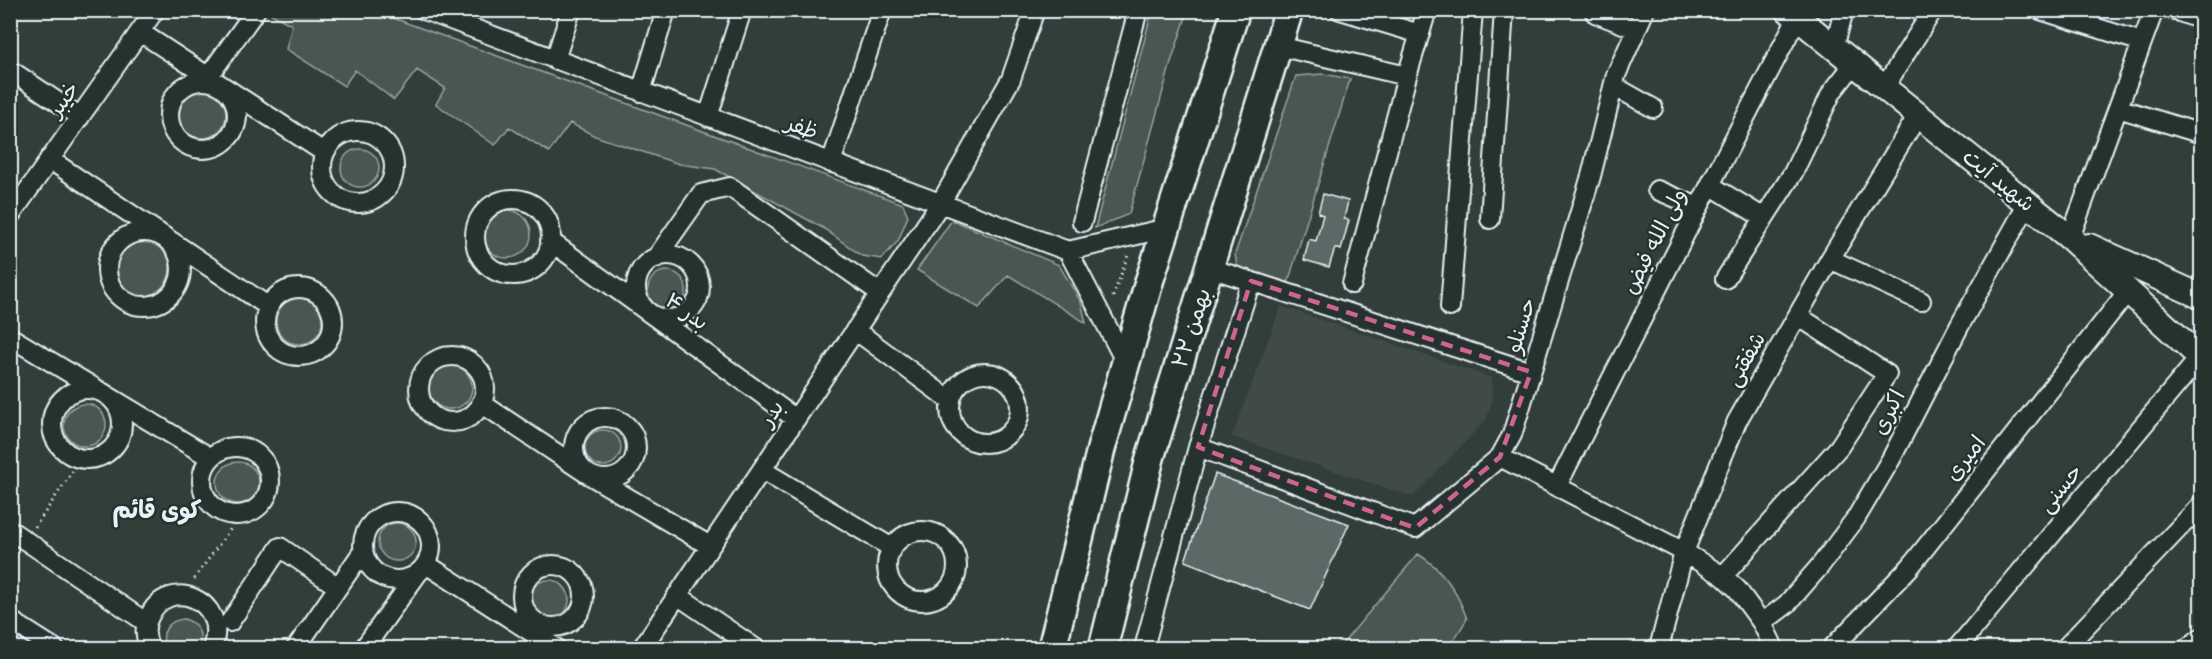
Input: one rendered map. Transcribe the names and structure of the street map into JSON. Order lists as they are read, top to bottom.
{
  "streets": {
    "highway": ["۲۲ بهمن"],
    "main road": ["شهید آیت"],
    "street": [
      "خیبر",
      "ظفر",
      "ولی الله فیض",
      "بدر ۴",
      "حسنلو",
      "شفقتی",
      "اکبری",
      "بدر",
      "امیری",
      "حسنی"
    ]
  },
  "crossings": [
    ["ظفر", "بدر"],
    ["شهید آیت", "ولی الله فیض"],
    ["شهید آیت", "شفقتی"],
    ["شهید آیت", "اکبری"],
    ["شهید آیت", "امیری"],
    ["شهید آیت", "حسنی"],
    ["بدر ۴", "بدر"]
  ],
  "districts": ["کوی قائم"]
}
